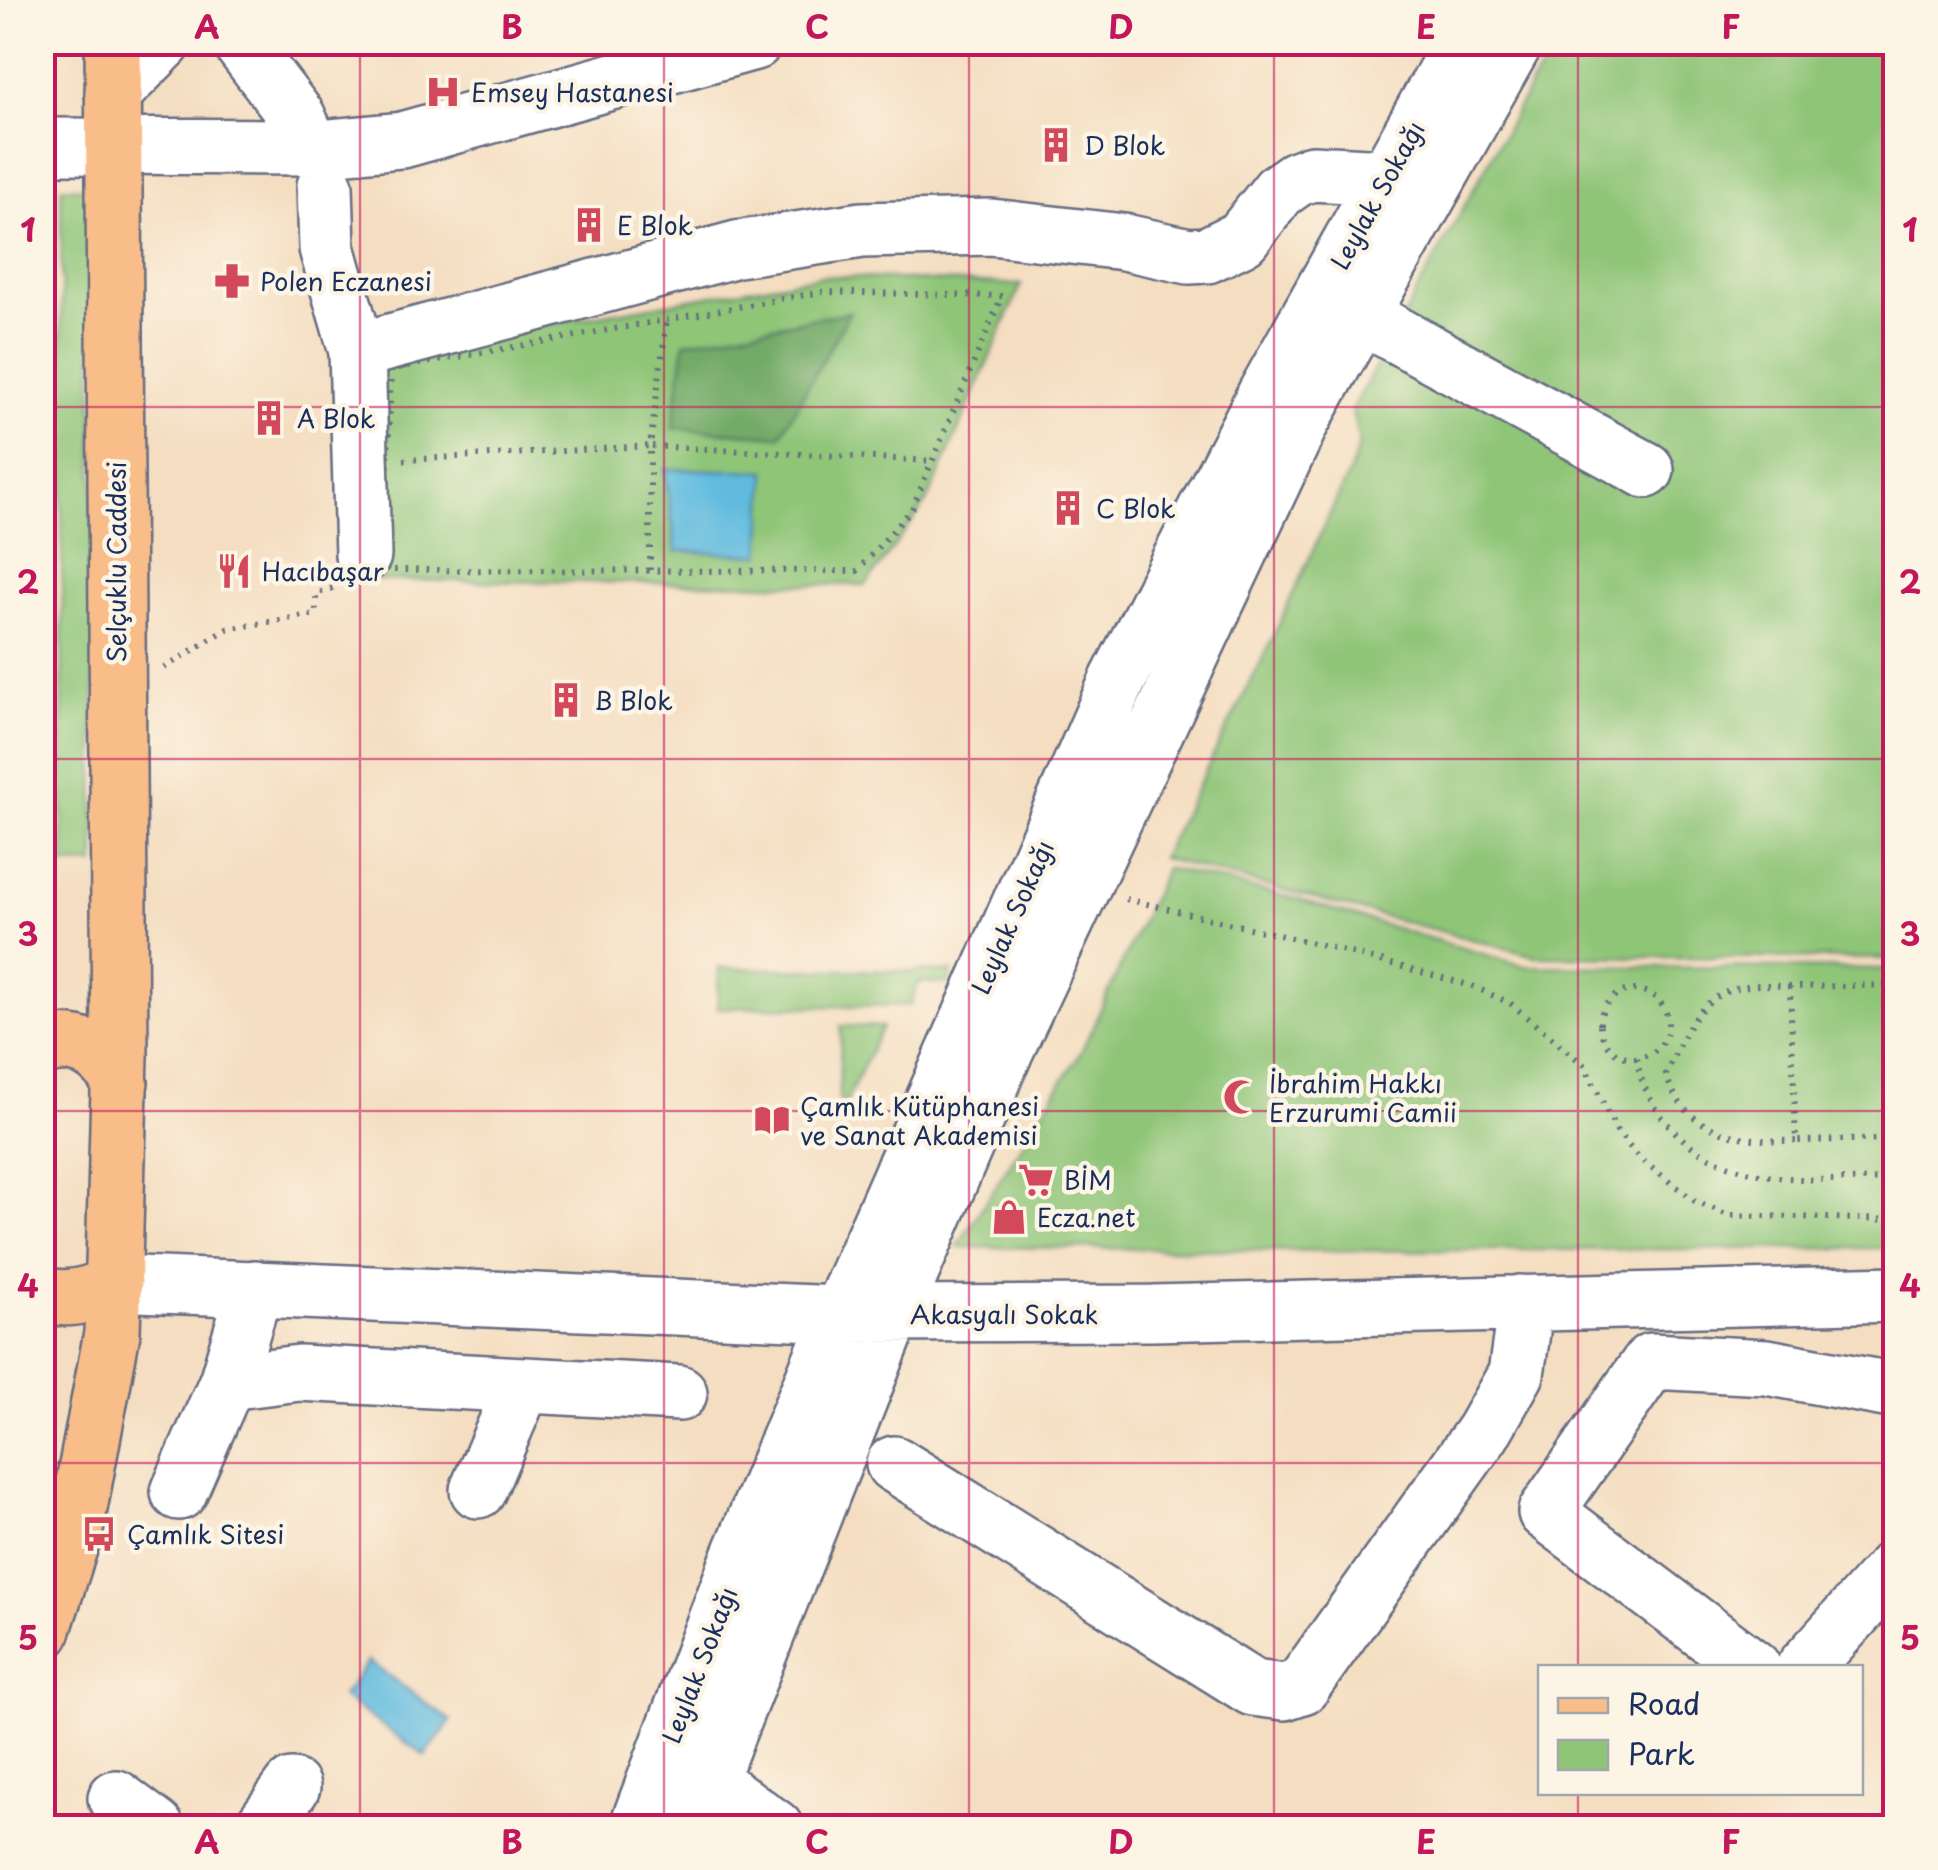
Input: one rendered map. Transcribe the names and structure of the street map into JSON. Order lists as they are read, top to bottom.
{
  "streets": {
    "main road": ["Selçuklu Caddesi"],
    "street": ["Leylak Sokağı", "Akasyalı Sokak"]
  },
  "crossings": [
    ["Leylak Sokağı", "Akasyalı Sokak"],
    ["Selçuklu Caddesi", "Akasyalı Sokak"]
  ],
  "places": {
    "hospital": ["Emsey Hastanesi"],
    "building": [
      "D Blok",
      "E Blok",
      "A Blok",
      "C Blok",
      "B Blok"
    ],
    "pharmacy": ["Polen Eczanesi"],
    "restaurant": ["Hacıbaşar"],
    "mosque": ["İbrahim Hakkı Erzurumi Camii"],
    "library": ["Çamlık Kütüphanesi ve Sanat Akademisi"],
    "supermarket": ["BİM"],
    "shop": ["Ecza.net"],
    "bus stop": ["Çamlık Sitesi"]
  },
  "legend": ["Road", "Park"],
  "grid": {
    "columns": [
      "A",
      "B",
      "C",
      "D",
      "E",
      "F"
    ],
    "rows": [
      "1",
      "2",
      "3",
      "4",
      "5"
    ]
  }
}
